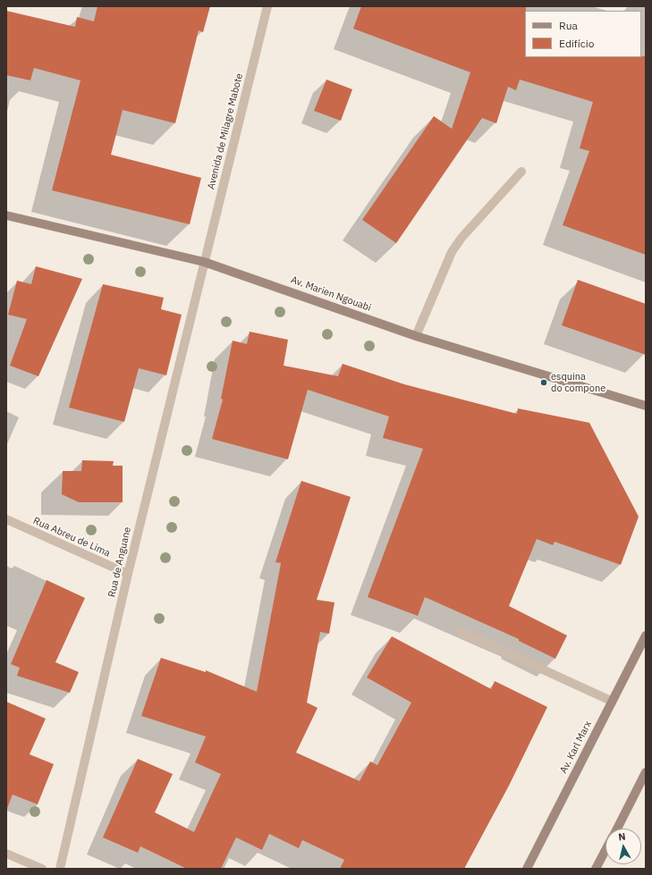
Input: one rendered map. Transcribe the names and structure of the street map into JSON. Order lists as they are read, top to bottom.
{
  "streets": {
    "main road": ["Av. Marien Ngouabi", "Av. Karl Marx"],
    "street": ["Avenida de Milagre Mabote", "Rua Abreu de Lima", "Rua de Anguane"]
  },
  "crossings": [
    ["Avenida de Milagre Mabote", "Av. Marien Ngouabi"],
    ["Avenida de Milagre Mabote", "Rua de Anguane"],
    ["Av. Marien Ngouabi", "Rua de Anguane"],
    ["Rua Abreu de Lima", "Rua de Anguane"]
  ],
  "places": ["esquina do compone"],
  "legend": ["Rua", "Edifício"],
  "north": "top"
}
